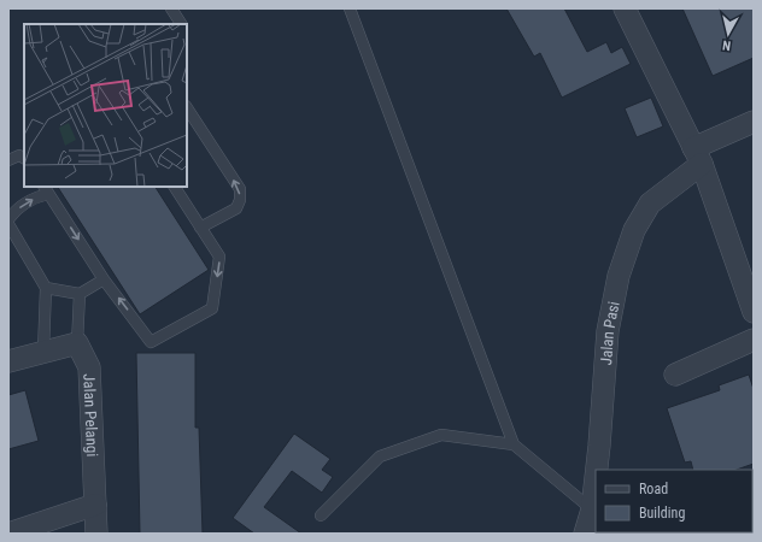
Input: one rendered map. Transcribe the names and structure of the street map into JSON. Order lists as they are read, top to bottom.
{
  "streets": {
    "street": ["Jalan Pasi", "Jalan Pelangi"]
  },
  "legend": ["Road", "Building"],
  "north": "bottom"
}
